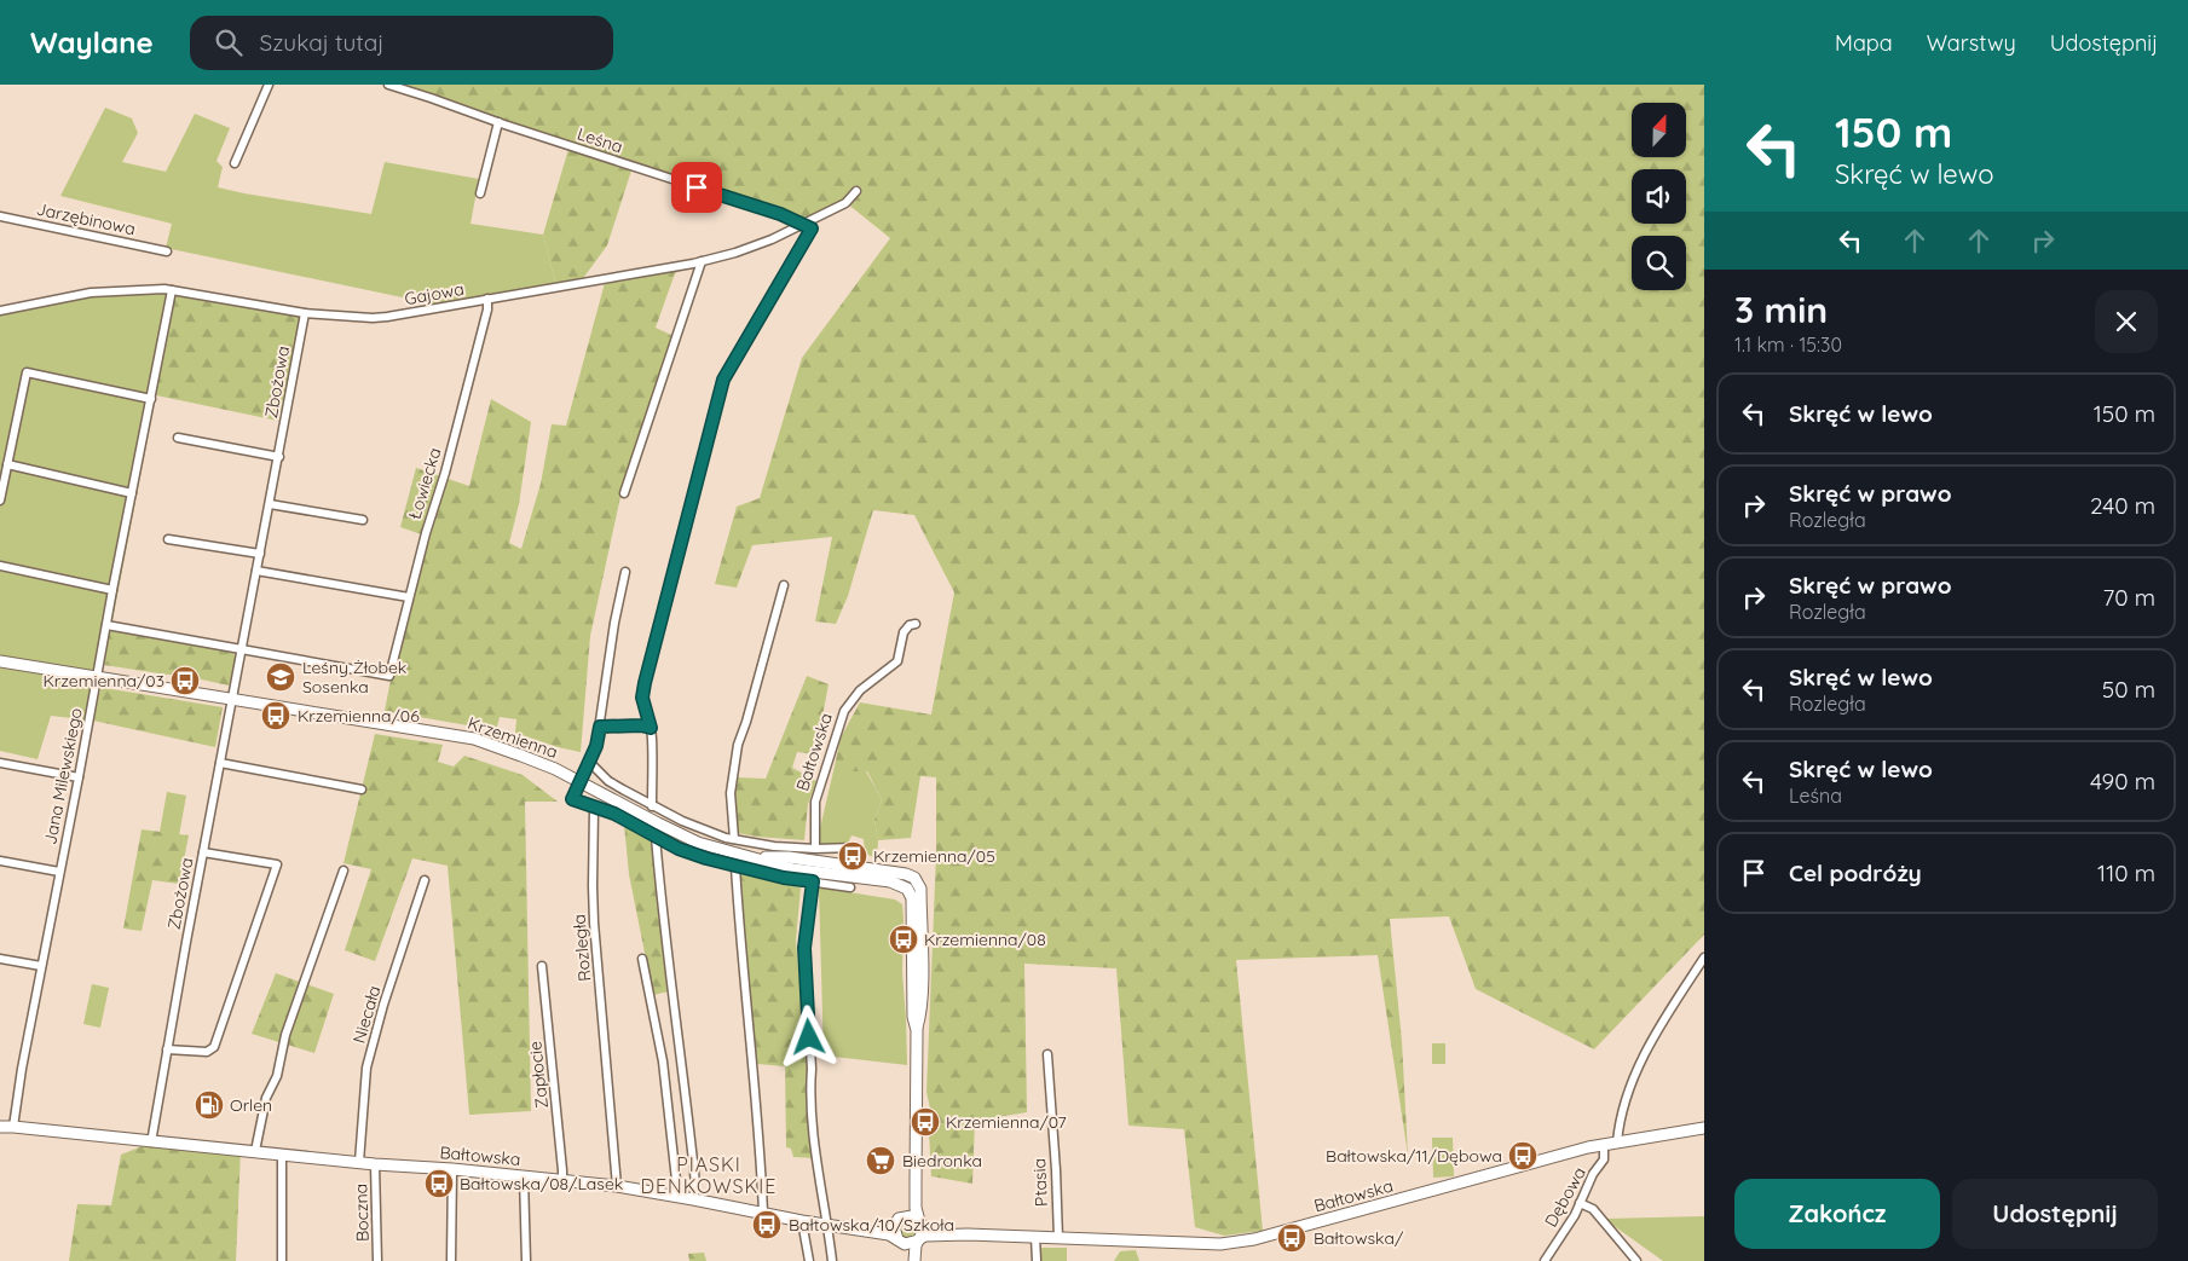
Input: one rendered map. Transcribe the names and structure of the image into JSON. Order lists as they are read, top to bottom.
{
  "streets": {
    "main road": ["Krzemienna", "Bałtowska"],
    "street": [
      "Leśna",
      "Jarzębinowa",
      "Gajowa",
      "Zbożowa",
      "Łowiecka",
      "Jana Milewskiego",
      "Rozległa",
      "Niecała",
      "Zapłocie",
      "Ptasia",
      "Dębowa",
      "Boczna"
    ]
  },
  "crossings": [
    ["Leśna", "Gajowa"],
    ["Gajowa", "Zbożowa"],
    ["Gajowa", "Łowiecka"],
    ["Gajowa", "Jana Milewskiego"],
    ["Zbożowa", "Łowiecka"],
    ["Zbożowa", "Krzemienna"],
    ["Zbożowa", "Bałtowska"],
    ["Krzemienna", "Bałtowska"],
    ["Krzemienna", "Jana Milewskiego"],
    ["Bałtowska", "Jana Milewskiego"],
    ["Bałtowska", "Rozległa"],
    ["Bałtowska", "Niecała"],
    ["Bałtowska", "Zapłocie"],
    ["Bałtowska", "Ptasia"],
    ["Bałtowska", "Dębowa"],
    ["Bałtowska", "Boczna"]
  ],
  "districts": ["PIASKI DENKOWSKIE"],
  "places": {
    "school or university": ["Leśny Żłobek Sosenka"],
    "bus stop": [
      "Krzemienna/03",
      "Krzemienna/06",
      "Krzemienna/05",
      "Krzemienna/08",
      "Krzemienna/07",
      "Bałtowska/11/Dębowa",
      "Bałtowska/08/Lasek",
      "Bałtowska/10/Szkoła",
      "Bałtowska/"
    ],
    "fuel station": ["Orlen"],
    "supermarket": ["Biedronka"]
  },
  "north": "top",
  "page": {
    "header": "Waylane",
    "search": "Szukaj tutaj",
    "nav": ["Mapa", "Warstwy", "Udostępnij"],
    "turn": ["150 m", "Skręć w lewo"],
    "heading": ["3 min", "1.1 km · 15:30"],
    "list": [
      {
        "name": "Skręć w lewo",
        "value": "150 m"
      },
      {
        "name": "Skręć w prawo",
        "note": "Rozległa",
        "value": "240 m"
      },
      {
        "name": "Skręć w prawo",
        "note": "Rozległa",
        "value": "70 m"
      },
      {
        "name": "Skręć w lewo",
        "note": "Rozległa",
        "value": "50 m"
      },
      {
        "name": "Skręć w lewo",
        "note": "Leśna",
        "value": "490 m"
      },
      {
        "name": "Cel podróży",
        "value": "110 m"
      }
    ],
    "buttons": ["Zakończ", "Udostępnij"]
  }
}
